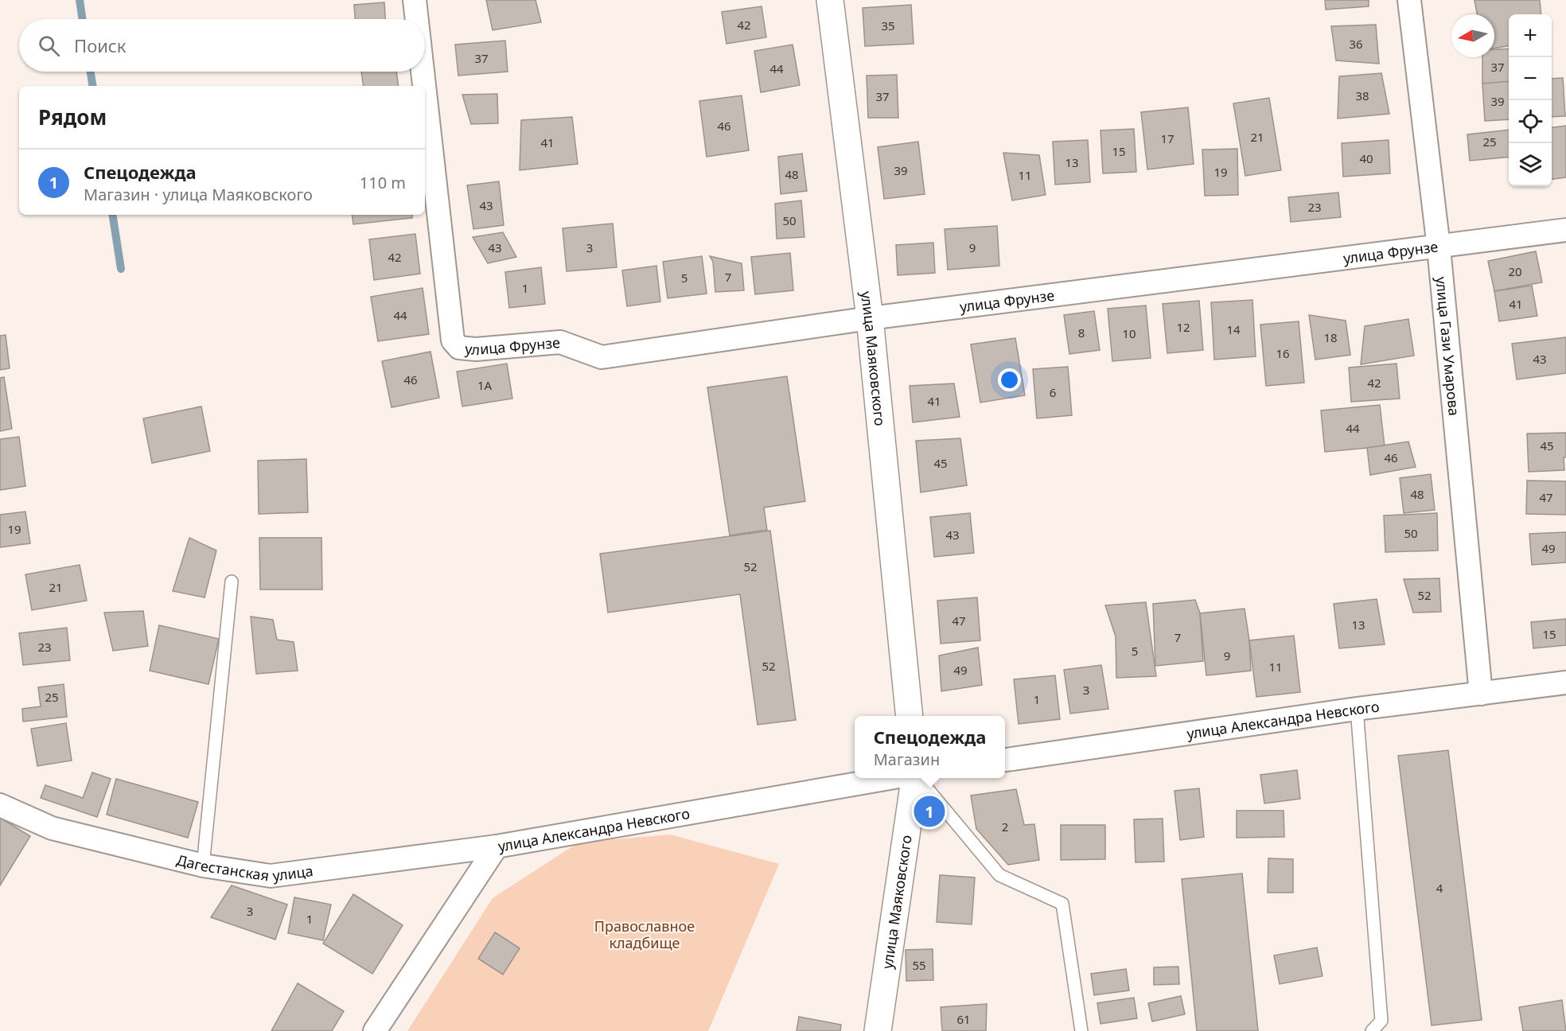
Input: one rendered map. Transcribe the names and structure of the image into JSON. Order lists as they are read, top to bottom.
{
  "streets": {
    "street": [
      "улица Фрунзе",
      "улица Гази Умарова",
      "улица Маяковского",
      "улица Александра Невского",
      "Дагестанская улица"
    ]
  },
  "crossings": [
    ["улица Фрунзе", "улица Гази Умарова"],
    ["улица Фрунзе", "улица Маяковского"],
    ["улица Гази Умарова", "улица Александра Невского"],
    ["улица Александра Невского", "Дагестанская улица"]
  ],
  "parks": ["Православное кладбище"],
  "house_numbers": [
    "42",
    "35",
    "36",
    "37",
    "37",
    "44",
    "38",
    "37",
    "39",
    "46",
    "21",
    "17",
    "25",
    "41",
    "15",
    "40",
    "13",
    "39",
    "19",
    "48",
    "11",
    "43",
    "23",
    "50",
    "43",
    "3",
    "9",
    "42",
    "20",
    "7",
    "5",
    "1",
    "41",
    "44",
    "12",
    "14",
    "8",
    "10",
    "18",
    "16",
    "43",
    "46",
    "42",
    "1А",
    "6",
    "41",
    "44",
    "45",
    "46",
    "45",
    "48",
    "47",
    "19",
    "50",
    "43",
    "49",
    "52",
    "21",
    "52",
    "47",
    "13",
    "15",
    "7",
    "23",
    "5",
    "9",
    "52",
    "11",
    "49",
    "3",
    "25",
    "1",
    "2",
    "4",
    "3",
    "1",
    "55",
    "61"
  ],
  "north": "left",
  "page": {
    "map_buttons": ["+", "−"],
    "search": "Поиск",
    "heading": "Рядом",
    "list": [
      {
        "mark": "1",
        "name": "Спецодежда",
        "note": "Магазин · улица Маяковского",
        "value": "110 m"
      }
    ],
    "popup": ["Спецодежда", "Магазин"],
    "pins": "1"
  }
}
